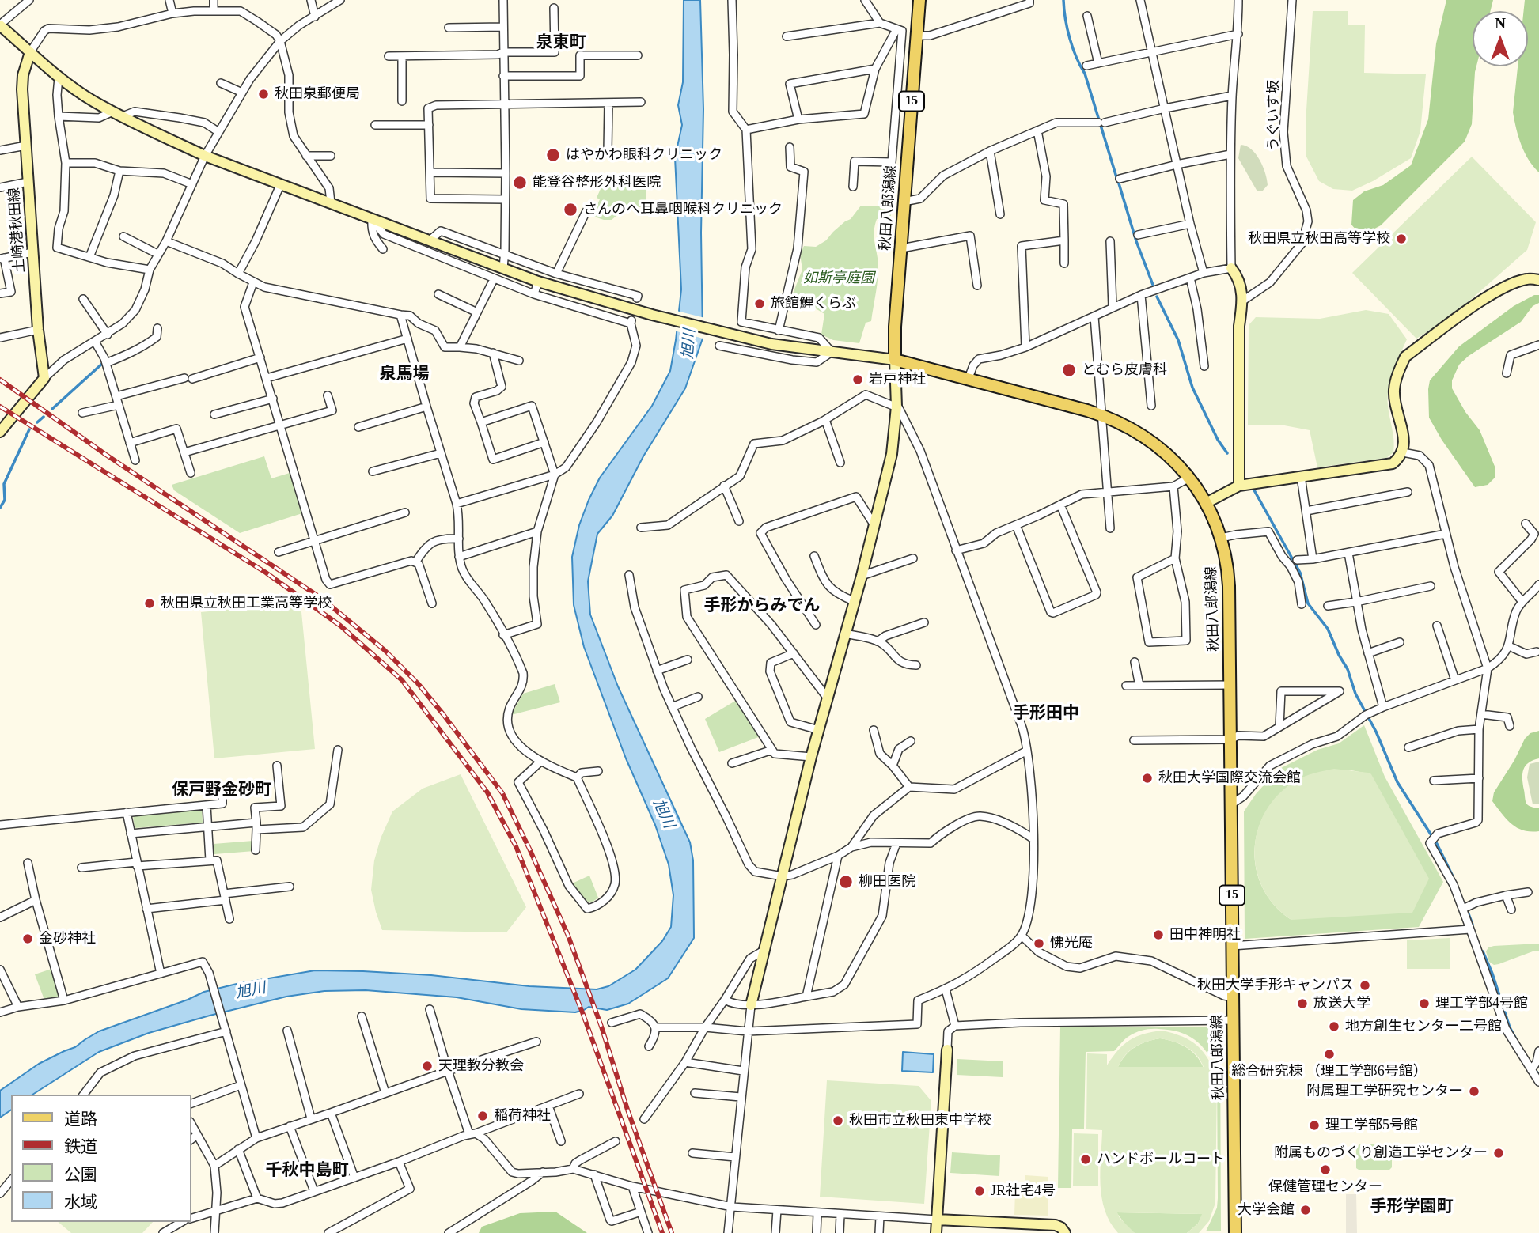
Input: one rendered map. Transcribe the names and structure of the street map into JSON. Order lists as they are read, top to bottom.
{
  "streets": {
    "main road": ["15", "秋田八郎潟線"],
    "street": ["うぐいす坂", "土崎港秋田線"]
  },
  "districts": [
    "泉東町",
    "泉馬場",
    "手形からみでん",
    "手形田中",
    "保戸野金砂町",
    "千秋中島町",
    "手形学園町"
  ],
  "water": ["旭川"],
  "parks": ["如斯亭庭園"],
  "places": [
    "秋田泉郵便局",
    "はやかわ眼科クリニック",
    "能登谷整形外科医院",
    "さんのへ耳鼻咽喉科クリニック",
    "秋田県立秋田高等学校",
    "旅館鯉くらぶ",
    "とむら皮膚科",
    "岩戸神社",
    "秋田県立秋田工業高等学校",
    "秋田大学国際交流会館",
    "柳田医院",
    "田中神明社",
    "金砂神社",
    "怫光庵",
    "秋田大学手形キャンパス",
    "放送大学",
    "理工学部4号館",
    "地方創生センター二号館",
    "総合研究棟 （理工学部6号館）",
    "天理教分教会",
    "附属理工学研究センター",
    "稲荷神社",
    "秋田市立秋田東中学校",
    "理工学部5号館",
    "附属ものづくり創造工学センター",
    "ハンドボールコート",
    "保健管理センター",
    "JR社宅4号",
    "大学会館"
  ],
  "legend": [
    "道路",
    "鉄道",
    "公園",
    "水域"
  ],
  "north": "top"
}
